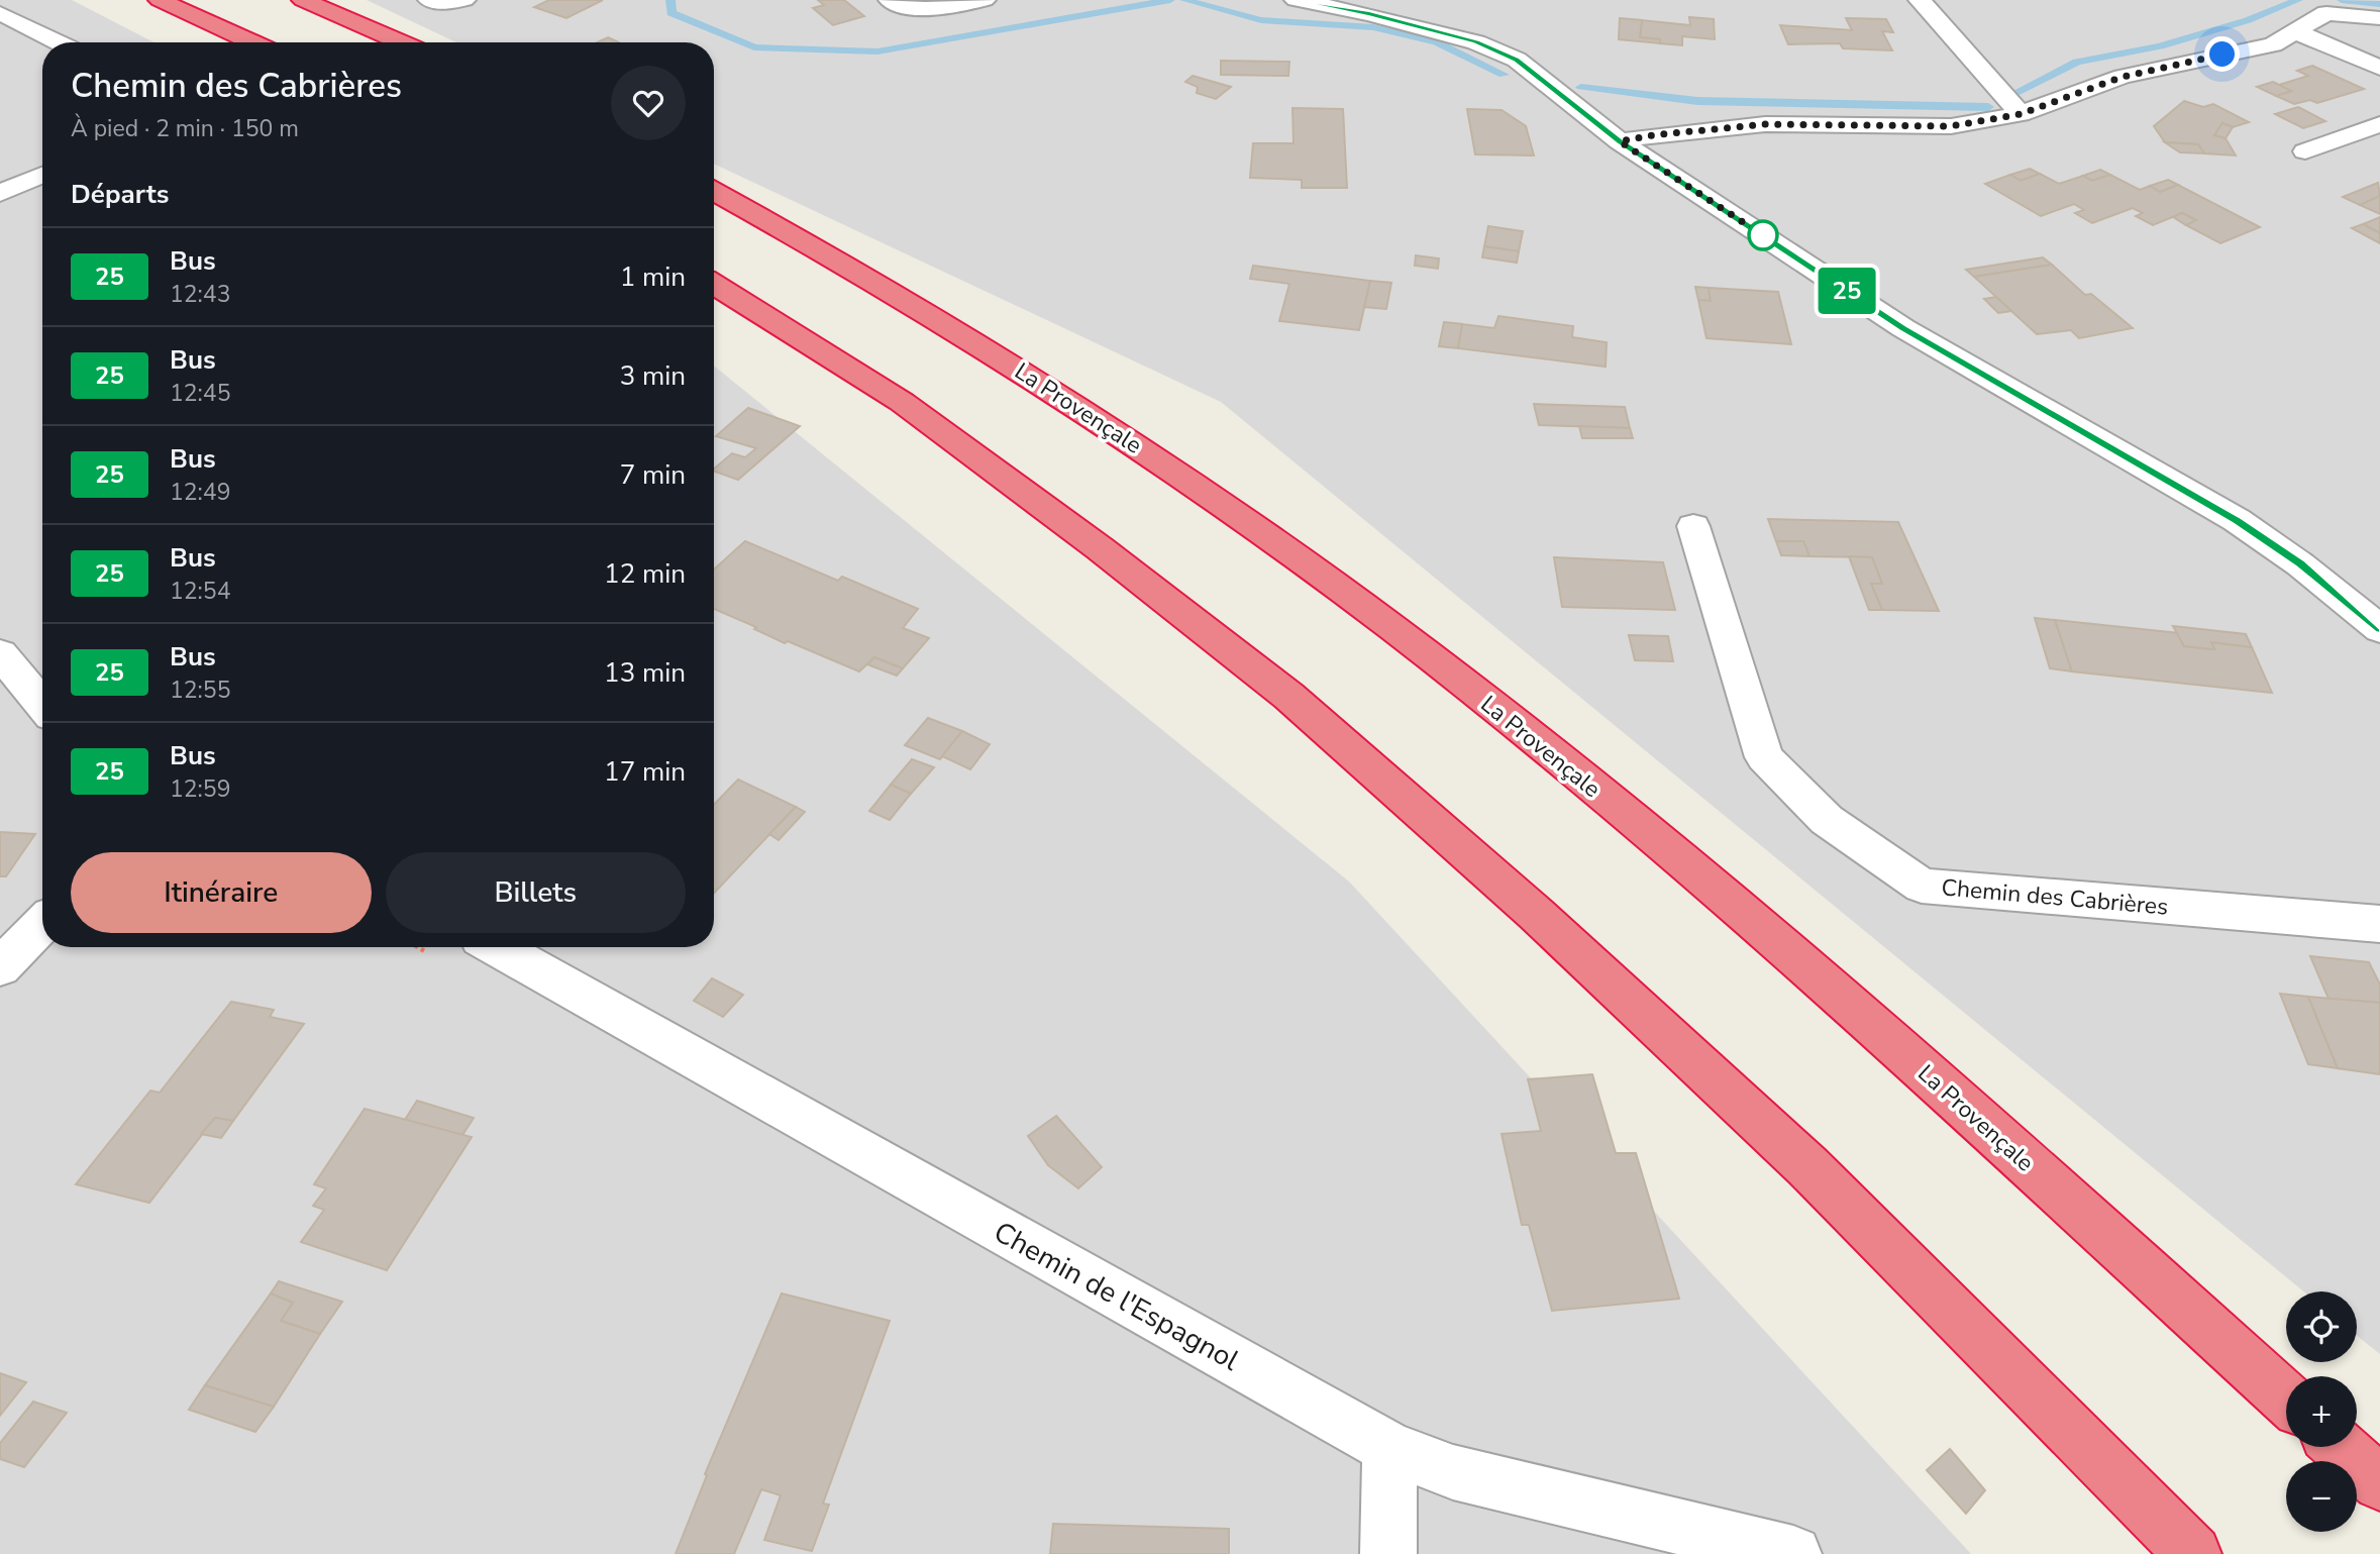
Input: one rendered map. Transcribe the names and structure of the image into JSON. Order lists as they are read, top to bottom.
{
  "streets": {
    "highway": ["La Provençale"],
    "street": ["Chemin des Cabrières", "Chemin de l'Espagnol"]
  },
  "lines": ["bus line 25"],
  "page": {
    "on_map": "25",
    "heading": [
      ["Chemin des Cabrières", "À pied · 2 min · 150 m"],
      "Départs"
    ],
    "list": [
      {
        "mark": "25",
        "name": "Bus",
        "note": "12:43",
        "value": "1 min"
      },
      {
        "mark": "25",
        "name": "Bus",
        "note": "12:45",
        "value": "3 min"
      },
      {
        "mark": "25",
        "name": "Bus",
        "note": "12:49",
        "value": "7 min"
      },
      {
        "mark": "25",
        "name": "Bus",
        "note": "12:54",
        "value": "12 min"
      },
      {
        "mark": "25",
        "name": "Bus",
        "note": "12:55",
        "value": "13 min"
      },
      {
        "mark": "25",
        "name": "Bus",
        "note": "12:59",
        "value": "17 min"
      }
    ],
    "buttons": ["Itinéraire", "Billets"],
    "map_buttons": ["+", "−"]
  }
}
